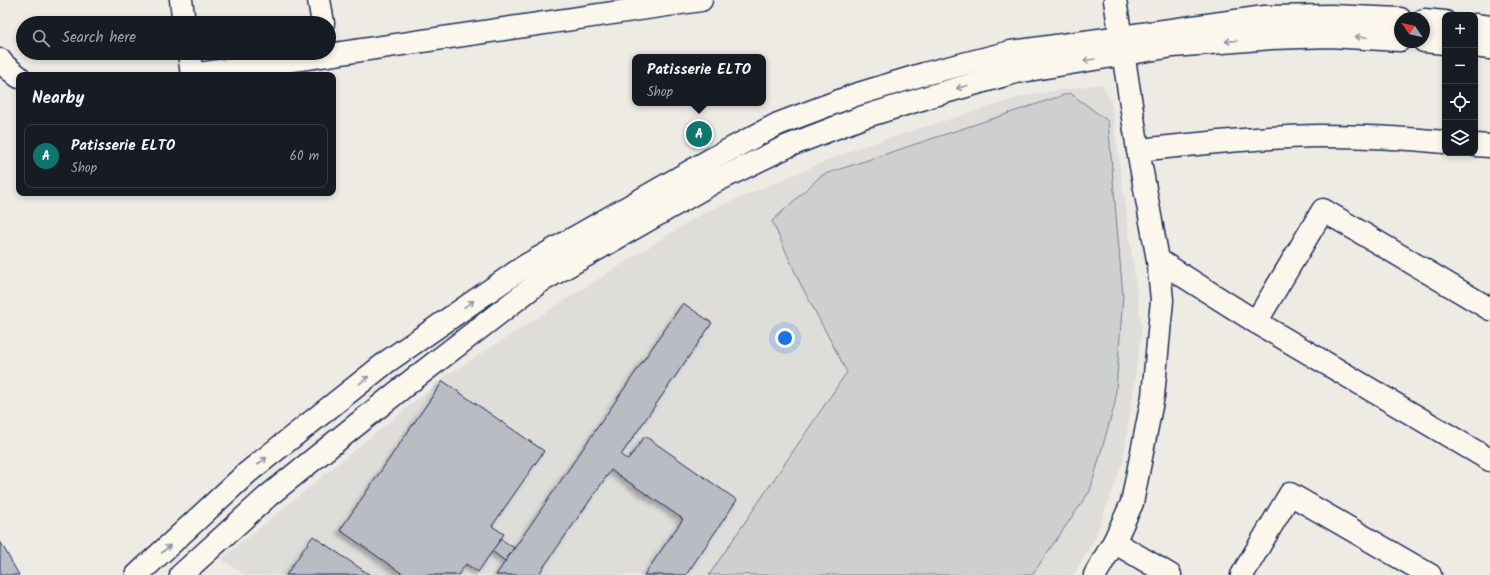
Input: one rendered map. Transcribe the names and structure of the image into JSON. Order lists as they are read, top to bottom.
{
  "north": "top left",
  "page": {
    "map_buttons": ["+", "−"],
    "search": "Search here",
    "popup": ["Patisserie ELTO", "Shop"],
    "heading": "Nearby",
    "pins": "A",
    "list": [
      {
        "mark": "A",
        "name": "Patisserie ELTO",
        "note": "Shop",
        "value": "60 m"
      }
    ]
  }
}
